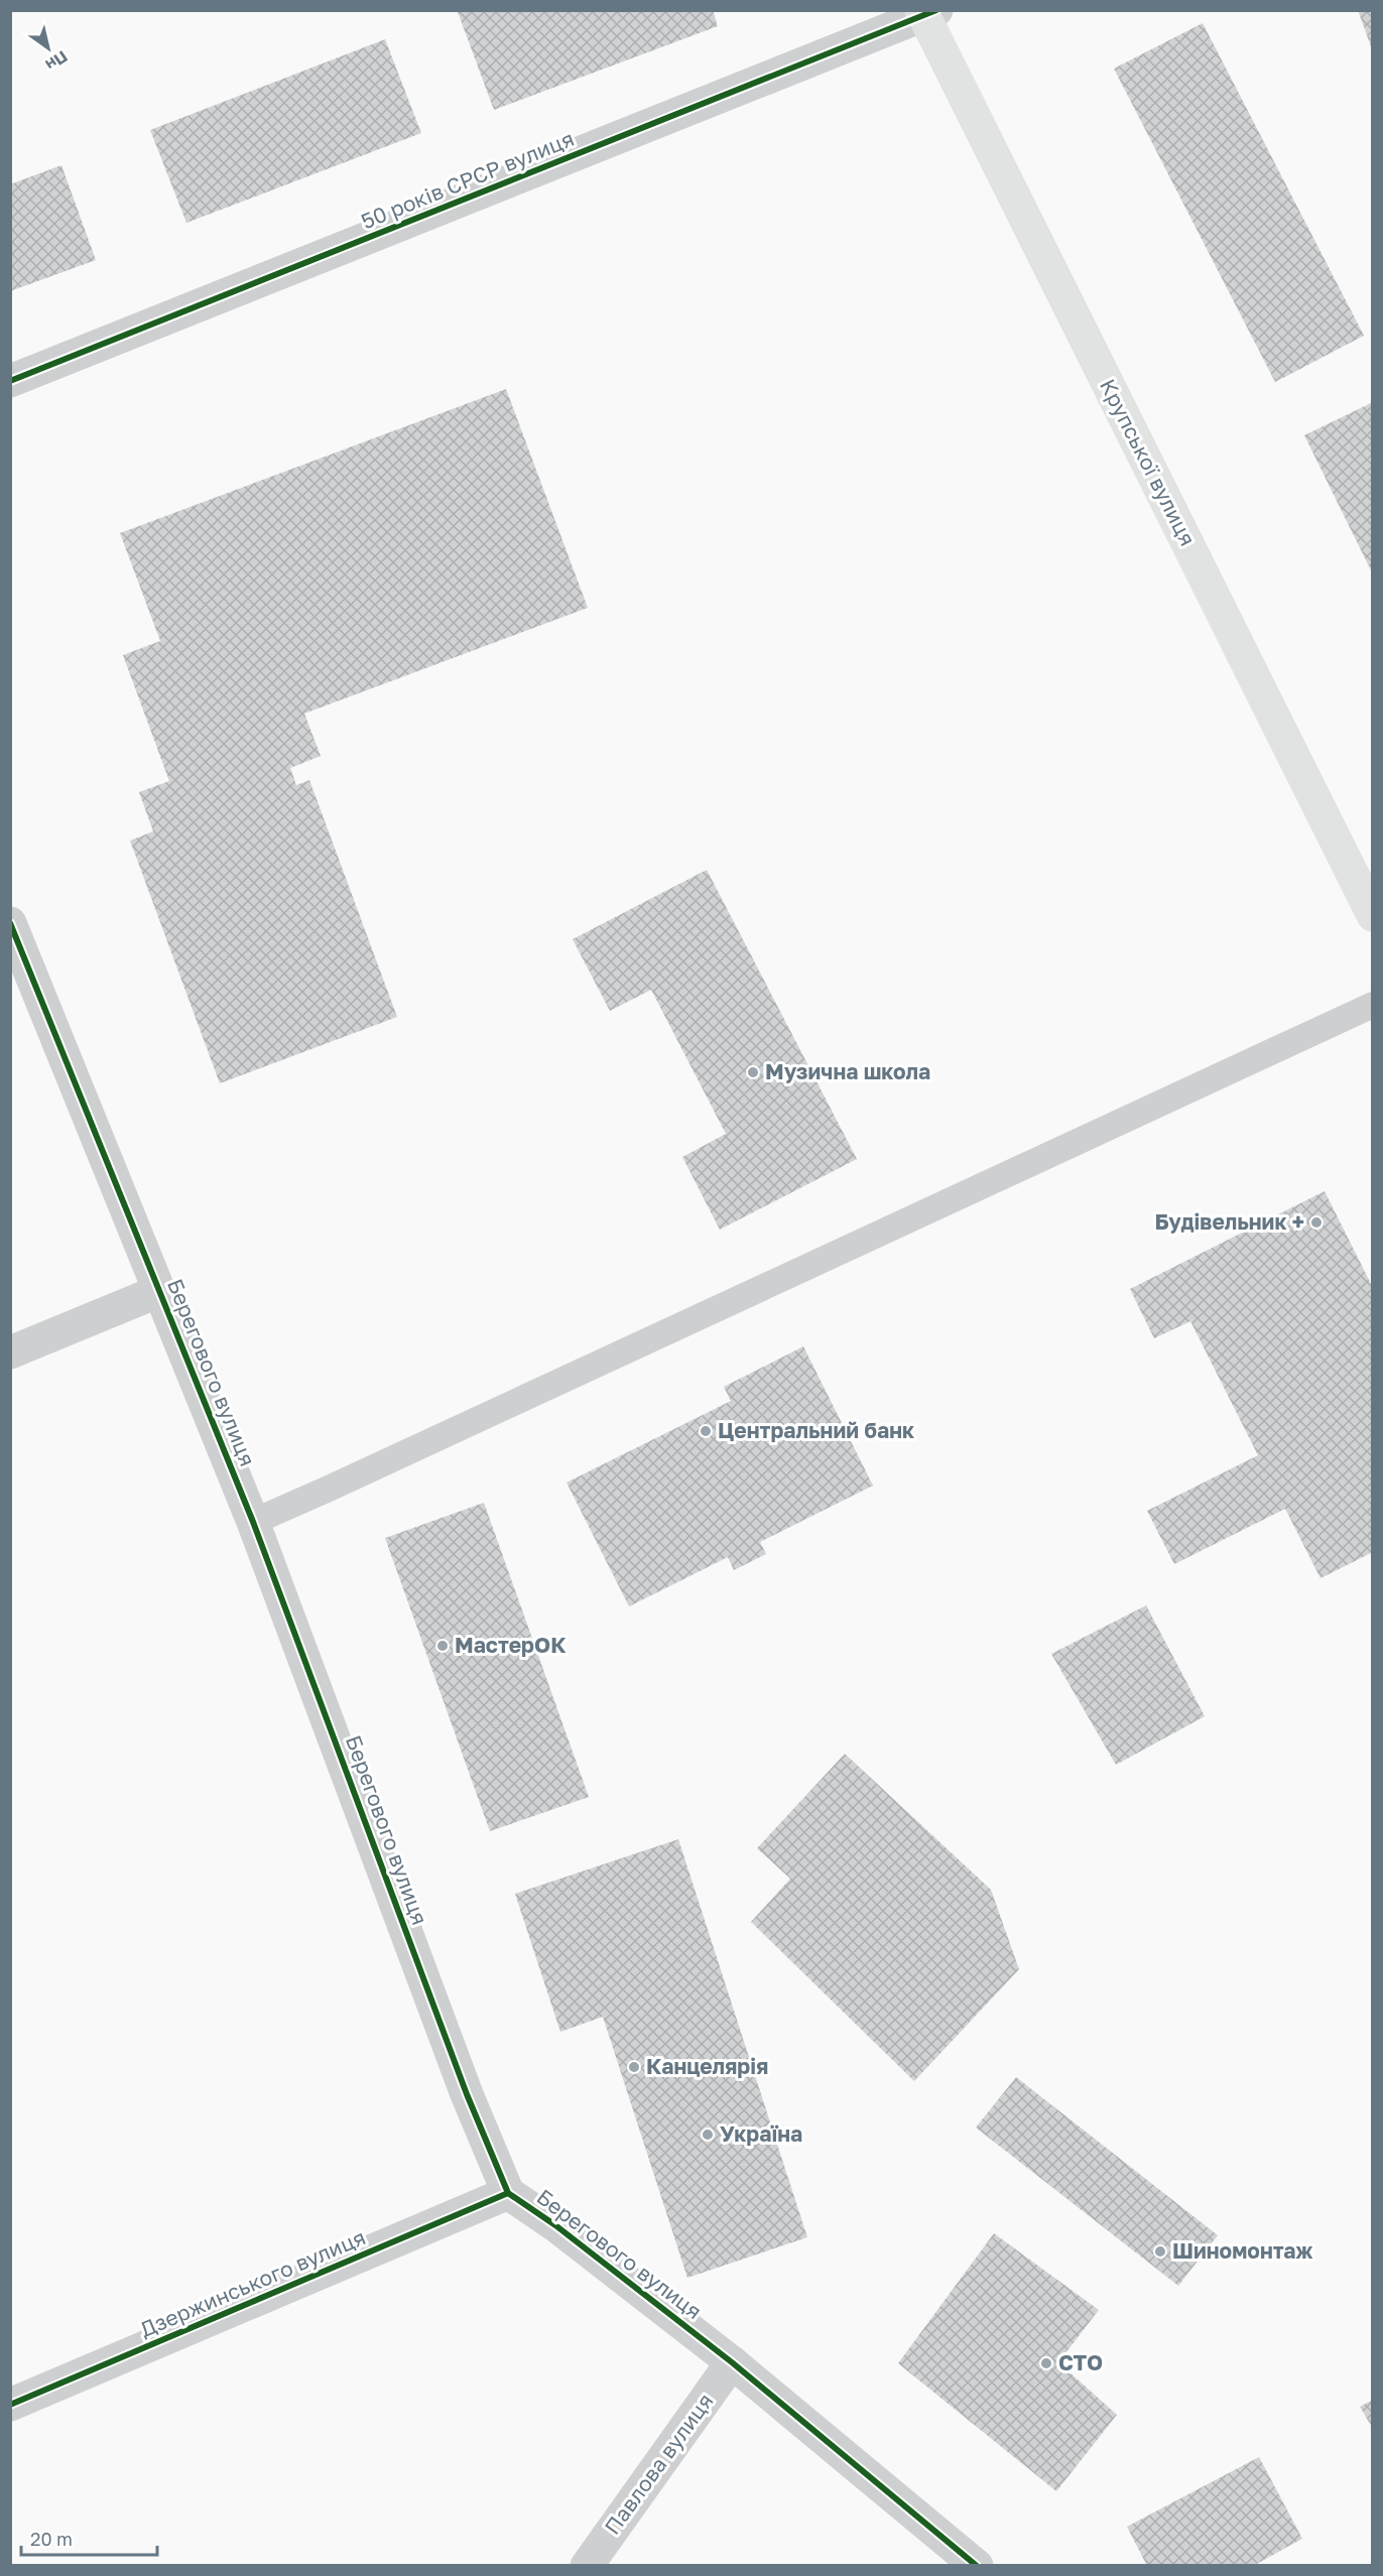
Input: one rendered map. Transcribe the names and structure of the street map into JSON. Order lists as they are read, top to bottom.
{
  "streets": {
    "main road": ["Крупської вулиця"],
    "street": [
      "50 років СРСР вулиця",
      "Берегового вулиця",
      "Дзержинського вулиця",
      "Павлова вулиця"
    ]
  },
  "crossings": [
    ["50 років СРСР вулиця", "Крупської вулиця"],
    ["Берегового вулиця", "Дзержинського вулиця"],
    ["Берегового вулиця", "Павлова вулиця"]
  ],
  "places": [
    "Музична школа",
    "Будівельник +",
    "Центральний банк",
    "МастерОК",
    "Канцелярія",
    "Україна",
    "Шиномонтаж",
    "СТО"
  ],
  "scale_bar": "20 m",
  "north": "bottom right"
}
